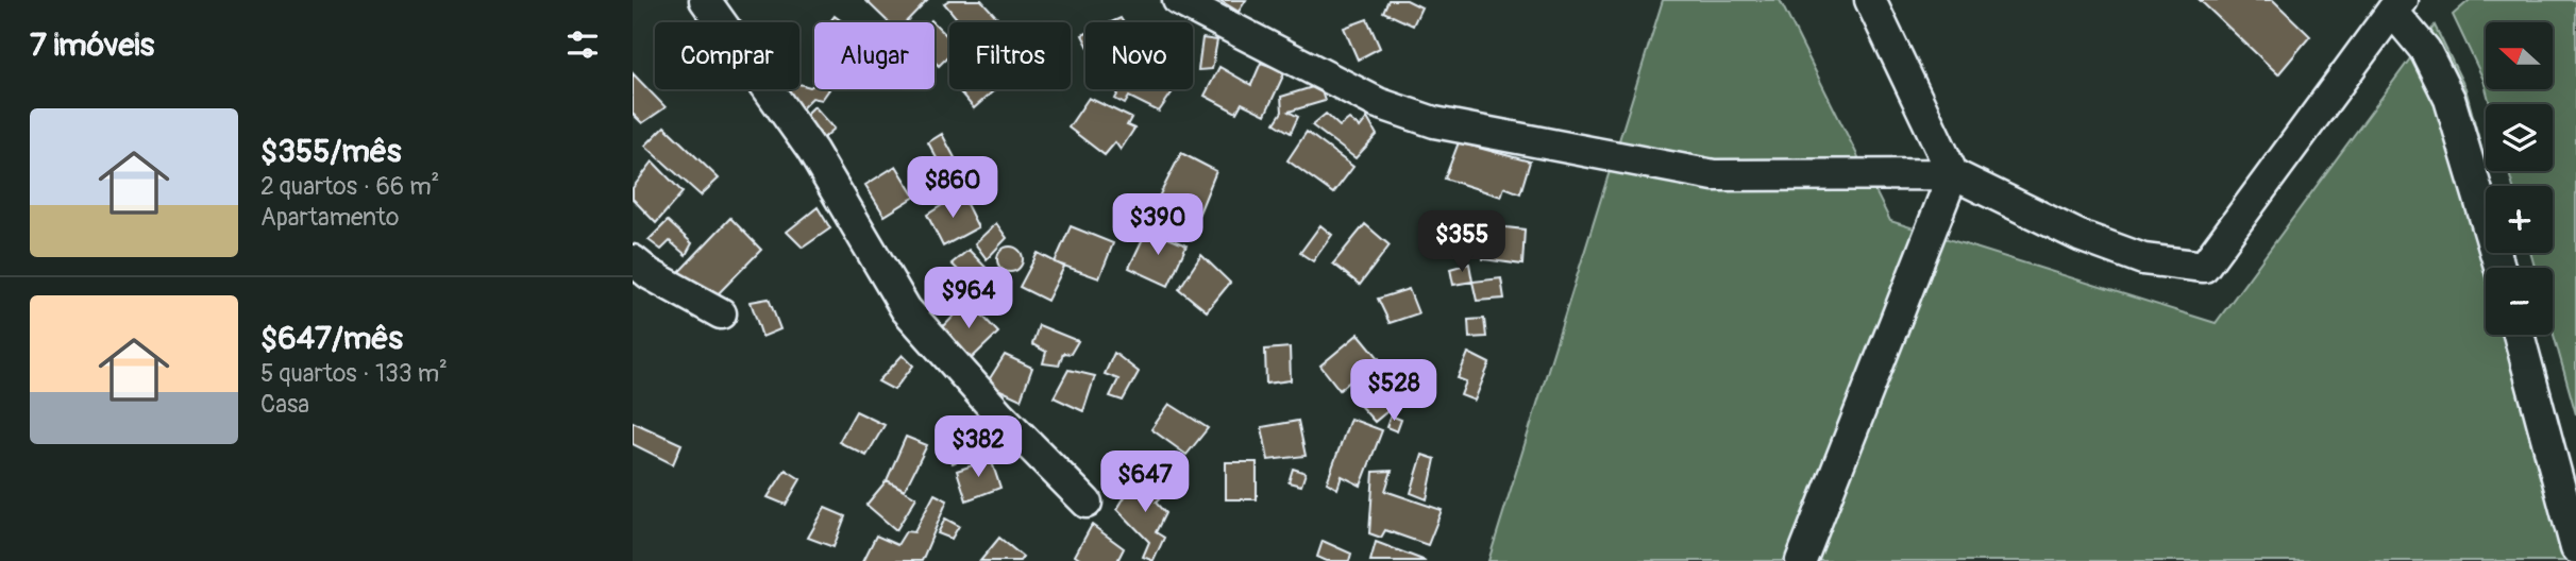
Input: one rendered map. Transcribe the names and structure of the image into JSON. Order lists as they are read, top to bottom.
{
  "north": "left",
  "page": {
    "heading": "7 imóveis",
    "map_buttons": ["+", "−"],
    "chip": [
      "Comprar",
      "Alugar",
      "Filtros",
      "Novo"
    ],
    "list": [
      {
        "name": "$355/mês",
        "note": "2 quartos · 66 m² · Apartamento"
      },
      {
        "name": "$647/mês",
        "note": "5 quartos · 133 m² · Casa"
      }
    ],
    "price": [
      "$860",
      "$390",
      "$355",
      "$964",
      "$528",
      "$382",
      "$647"
    ]
  }
}
